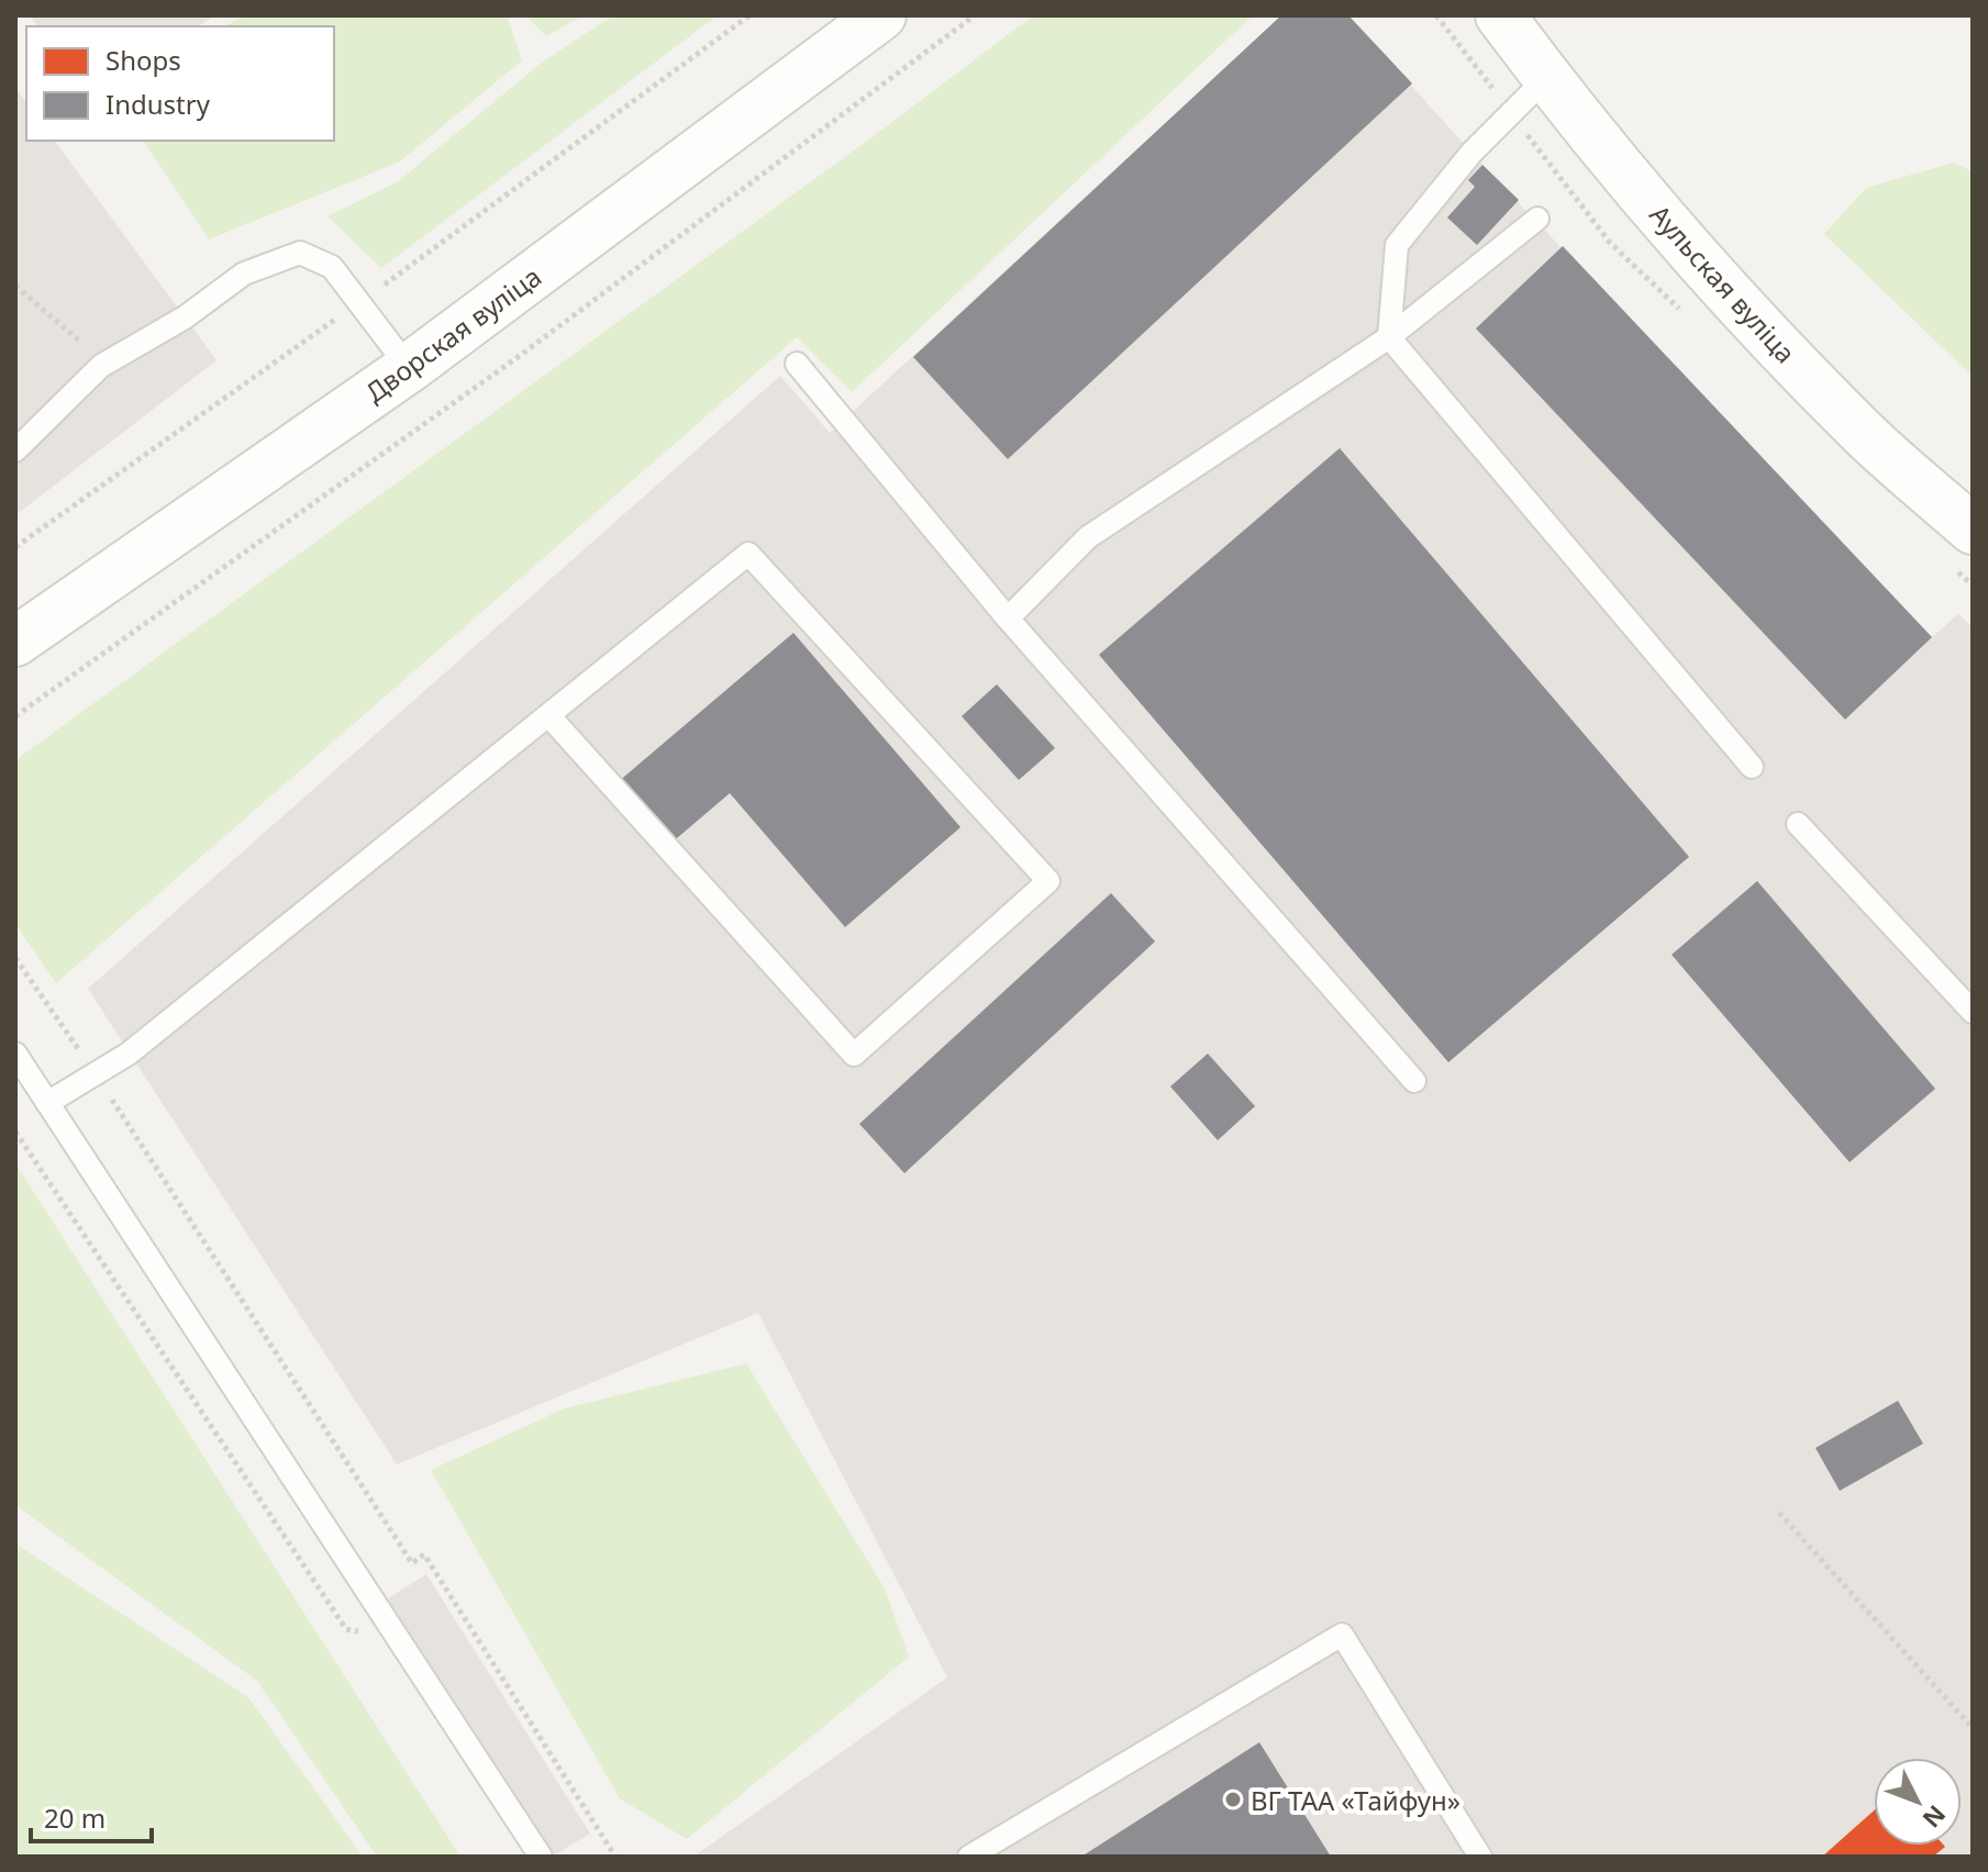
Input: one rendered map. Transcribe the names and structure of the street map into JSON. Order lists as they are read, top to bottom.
{
  "streets": {
    "street": ["Аульская вуліца", "Дворская вуліца"]
  },
  "places": ["ВГ ТАА «Тайфун»"],
  "legend": ["Shops", "Industry"],
  "scale_bar": "20 m",
  "north": "bottom right"
}
